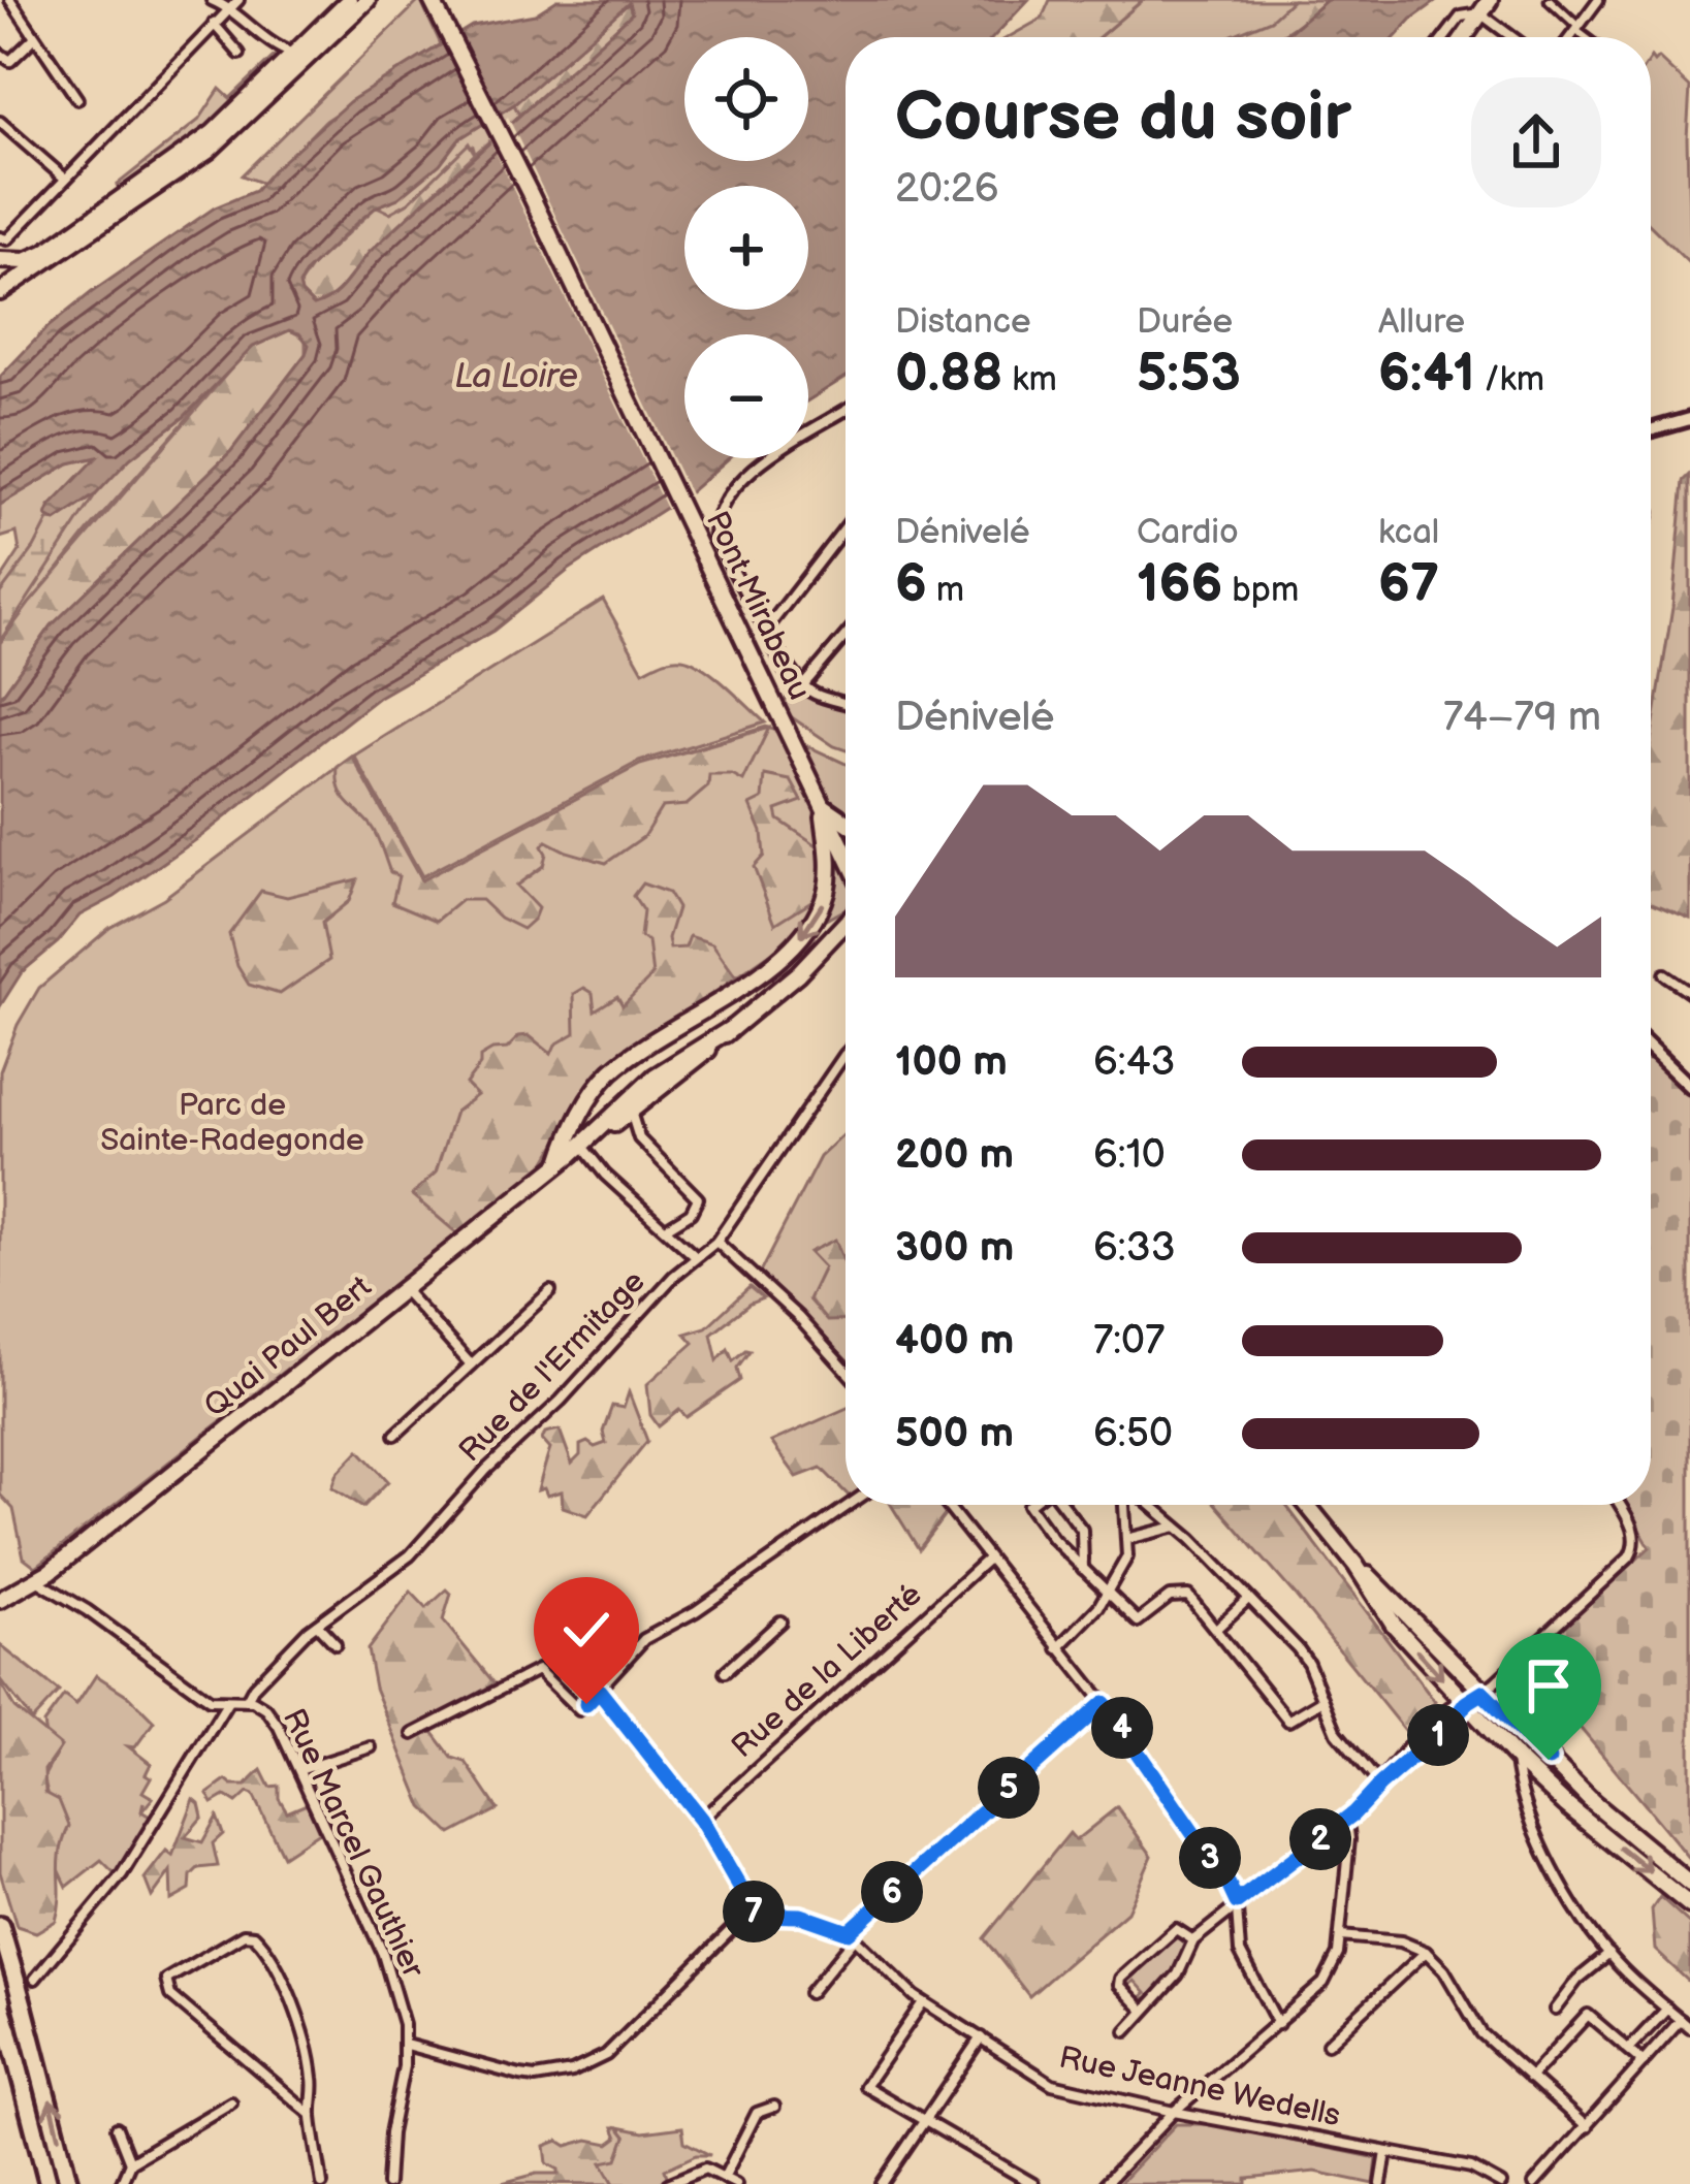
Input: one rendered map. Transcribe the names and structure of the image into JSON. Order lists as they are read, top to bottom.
{
  "streets": {
    "main road": ["Pont Mirabeau", "Quai Paul Bert"],
    "street": [
      "Rue de l'Ermitage",
      "Rue de la Liberté",
      "Rue Marcel Gauthier",
      "Rue Jeanne Wedells"
    ]
  },
  "crossings": [
    ["Rue de l'Ermitage", "Rue Marcel Gauthier"]
  ],
  "water": ["La Loire"],
  "parks": ["Parc de Sainte-Radegonde"],
  "page": {
    "map_buttons": ["+", "−"],
    "heading": ["Course du soir", "20:26"],
    "stats": [
      ["Distance", "0.88 km"],
      ["Durée", "5:53"],
      ["Allure", "6:41 /km"],
      ["Dénivelé", "6 m"],
      ["Cardio", "166 bpm"],
      ["kcal", "67"]
    ],
    "chart": ["Dénivelé", "74–79 m"],
    "list": [
      {
        "name": "100 m",
        "note": "6:43"
      },
      {
        "name": "200 m",
        "note": "6:10"
      },
      {
        "name": "300 m",
        "note": "6:33"
      },
      {
        "name": "400 m",
        "note": "7:07"
      },
      {
        "name": "500 m",
        "note": "6:50"
      }
    ],
    "pins": [
      "4",
      "1",
      "5",
      "2",
      "3",
      "6",
      "7"
    ]
  }
}
